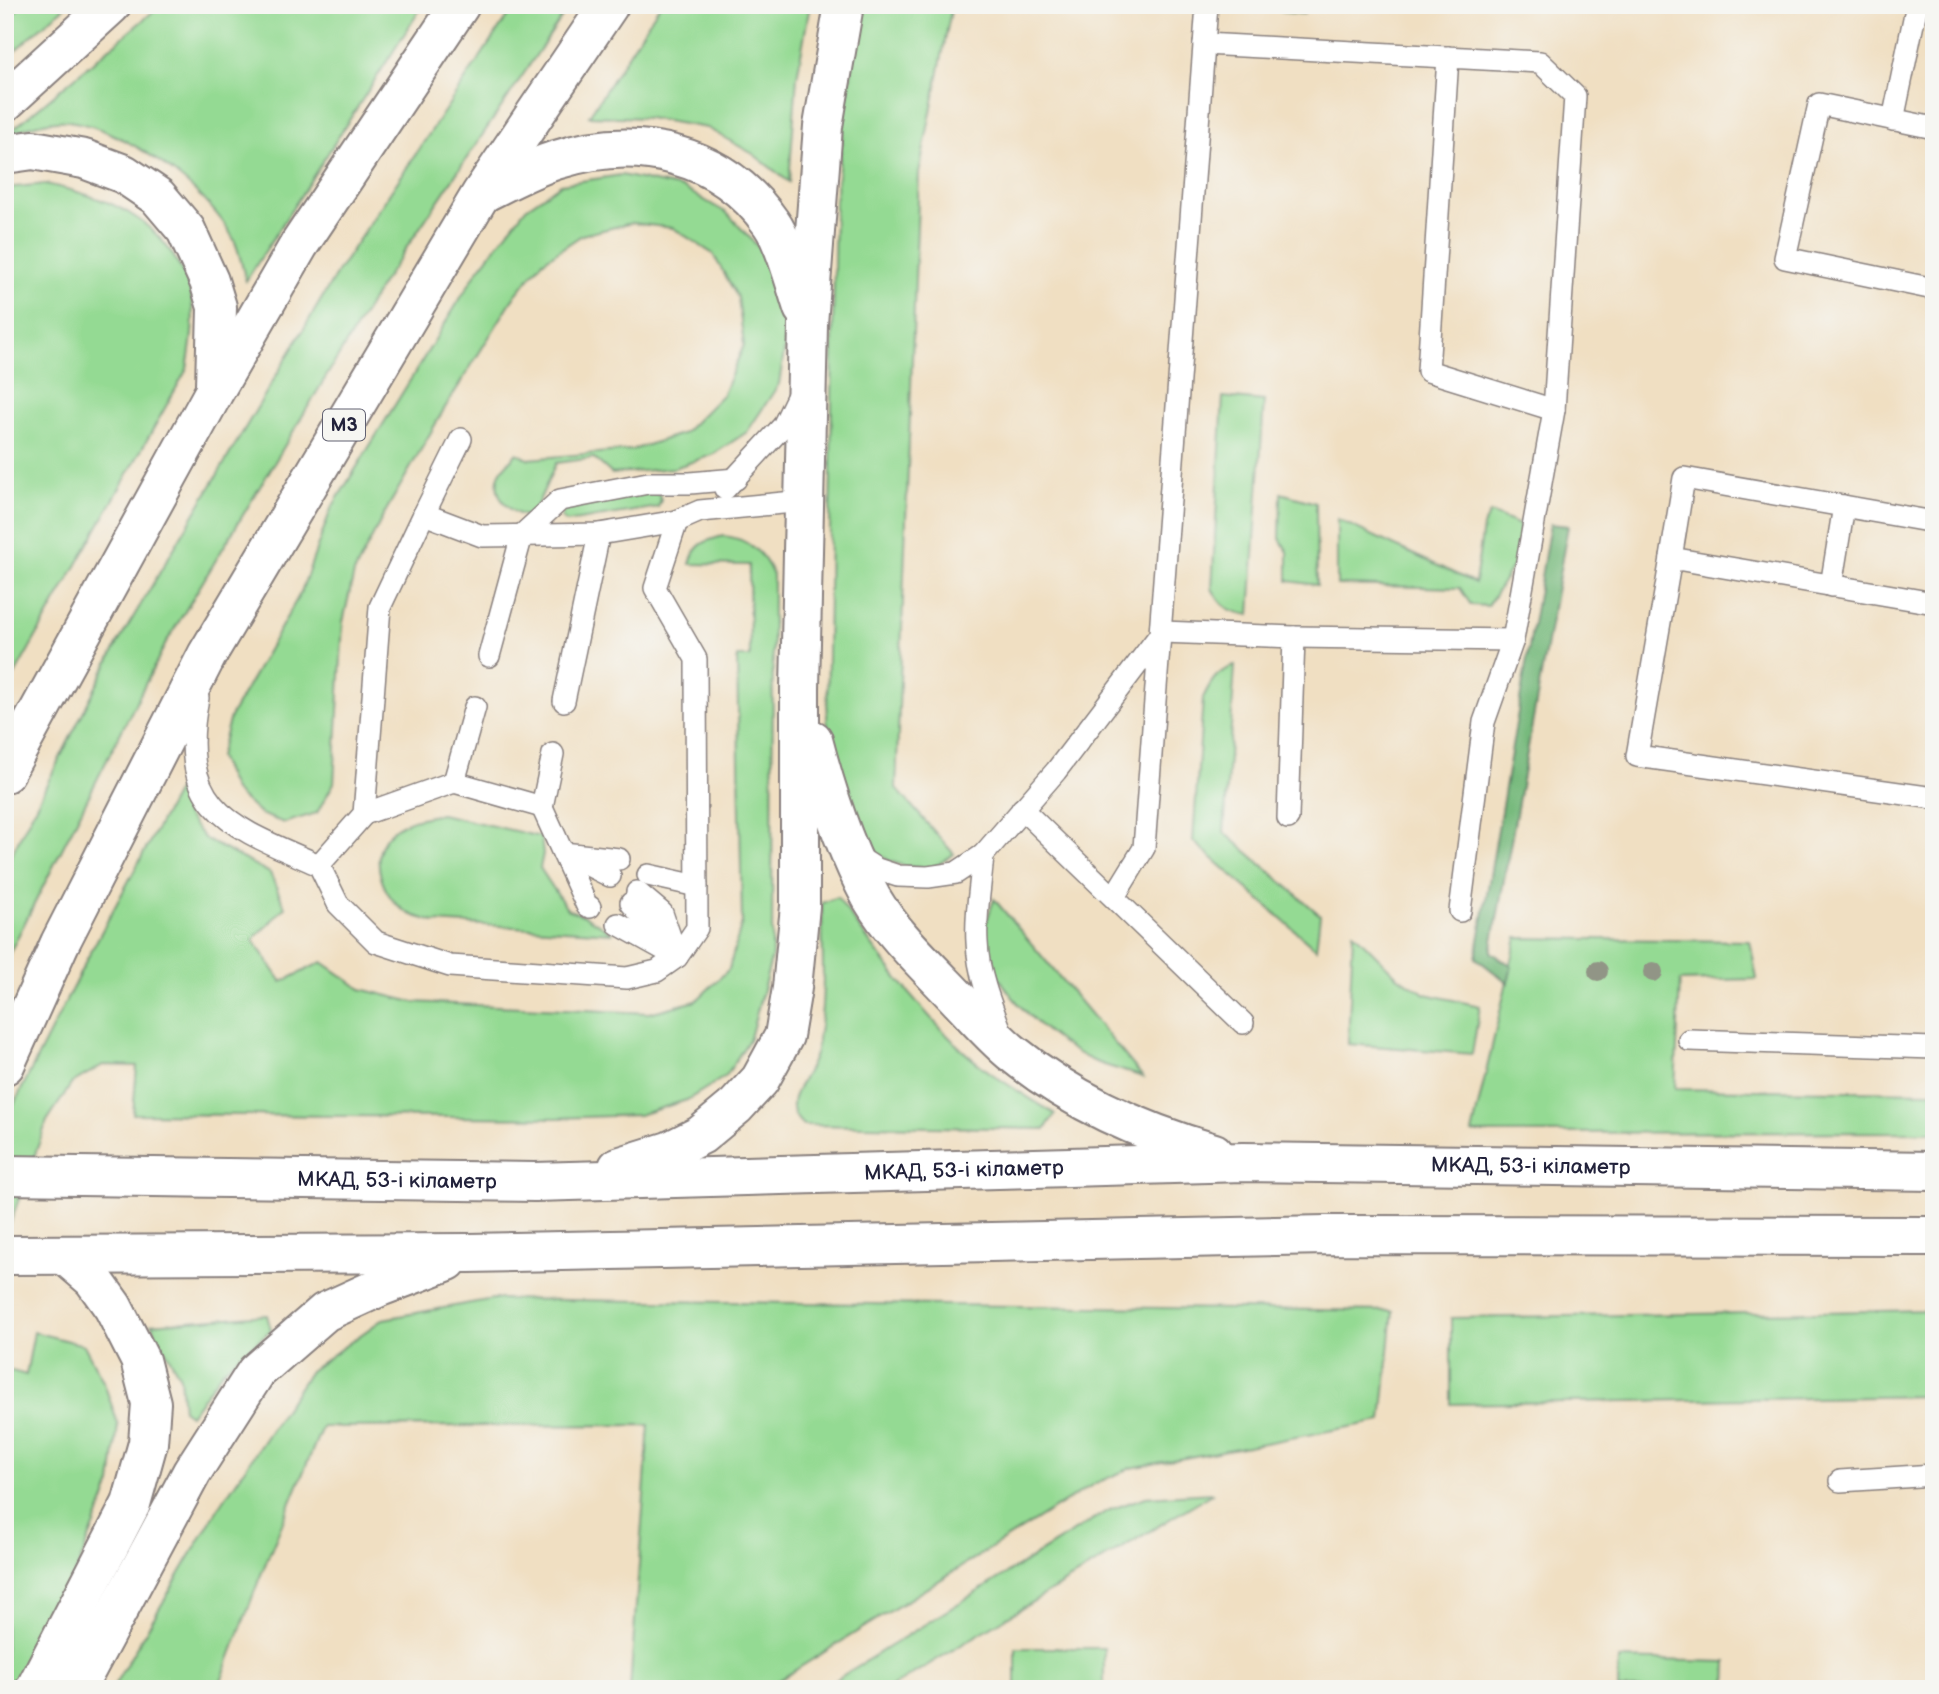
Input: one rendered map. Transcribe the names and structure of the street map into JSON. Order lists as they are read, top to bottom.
{
  "streets": {
    "highway": ["М3", "МКАД, 53-і кіламетр"]
  }
}
